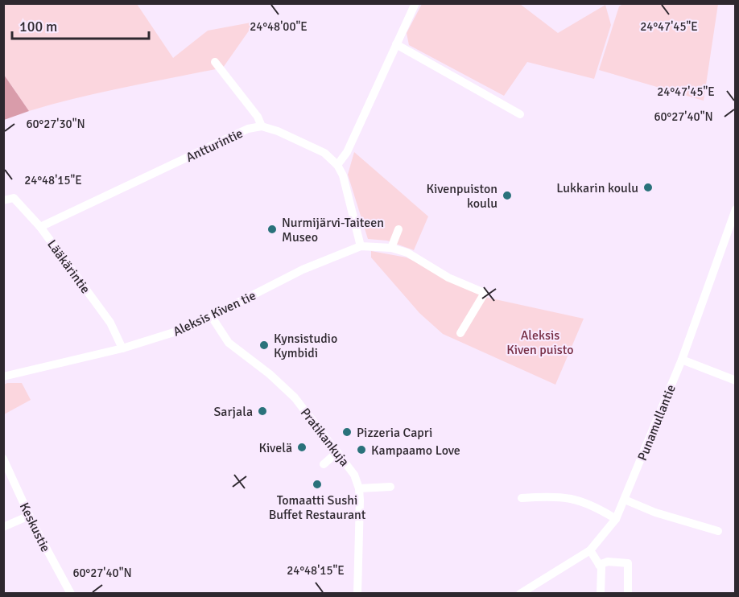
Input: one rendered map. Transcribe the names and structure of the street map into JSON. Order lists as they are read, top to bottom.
{
  "streets": {
    "street": [
      "Antturintie",
      "Lääkärintie",
      "Aleksis Kiven tie",
      "Punamullantie",
      "Pratikankuja",
      "Keskustie"
    ]
  },
  "crossings": [
    ["Antturintie", "Lääkärintie"],
    ["Lääkärintie", "Aleksis Kiven tie"],
    ["Aleksis Kiven tie", "Pratikankuja"]
  ],
  "parks": ["Aleksis Kiven puisto"],
  "places": [
    "Lukkarin koulu",
    "Kivenpuiston koulu",
    "Nurmijärvi-Taiteen Museo",
    "Kynsistudio Kymbidi",
    "Sarjala",
    "Pizzeria Capri",
    "Kivelä",
    "Kampaamo Love",
    "Tomaatti Sushi Buffet Restaurant"
  ],
  "scale_bar": "100 m",
  "coordinates": [
    "24°48'00\"E",
    "24°47'45\"E",
    "60°27'40\"N",
    "60°27'30\"N",
    "24°48'15\"E"
  ]
}
